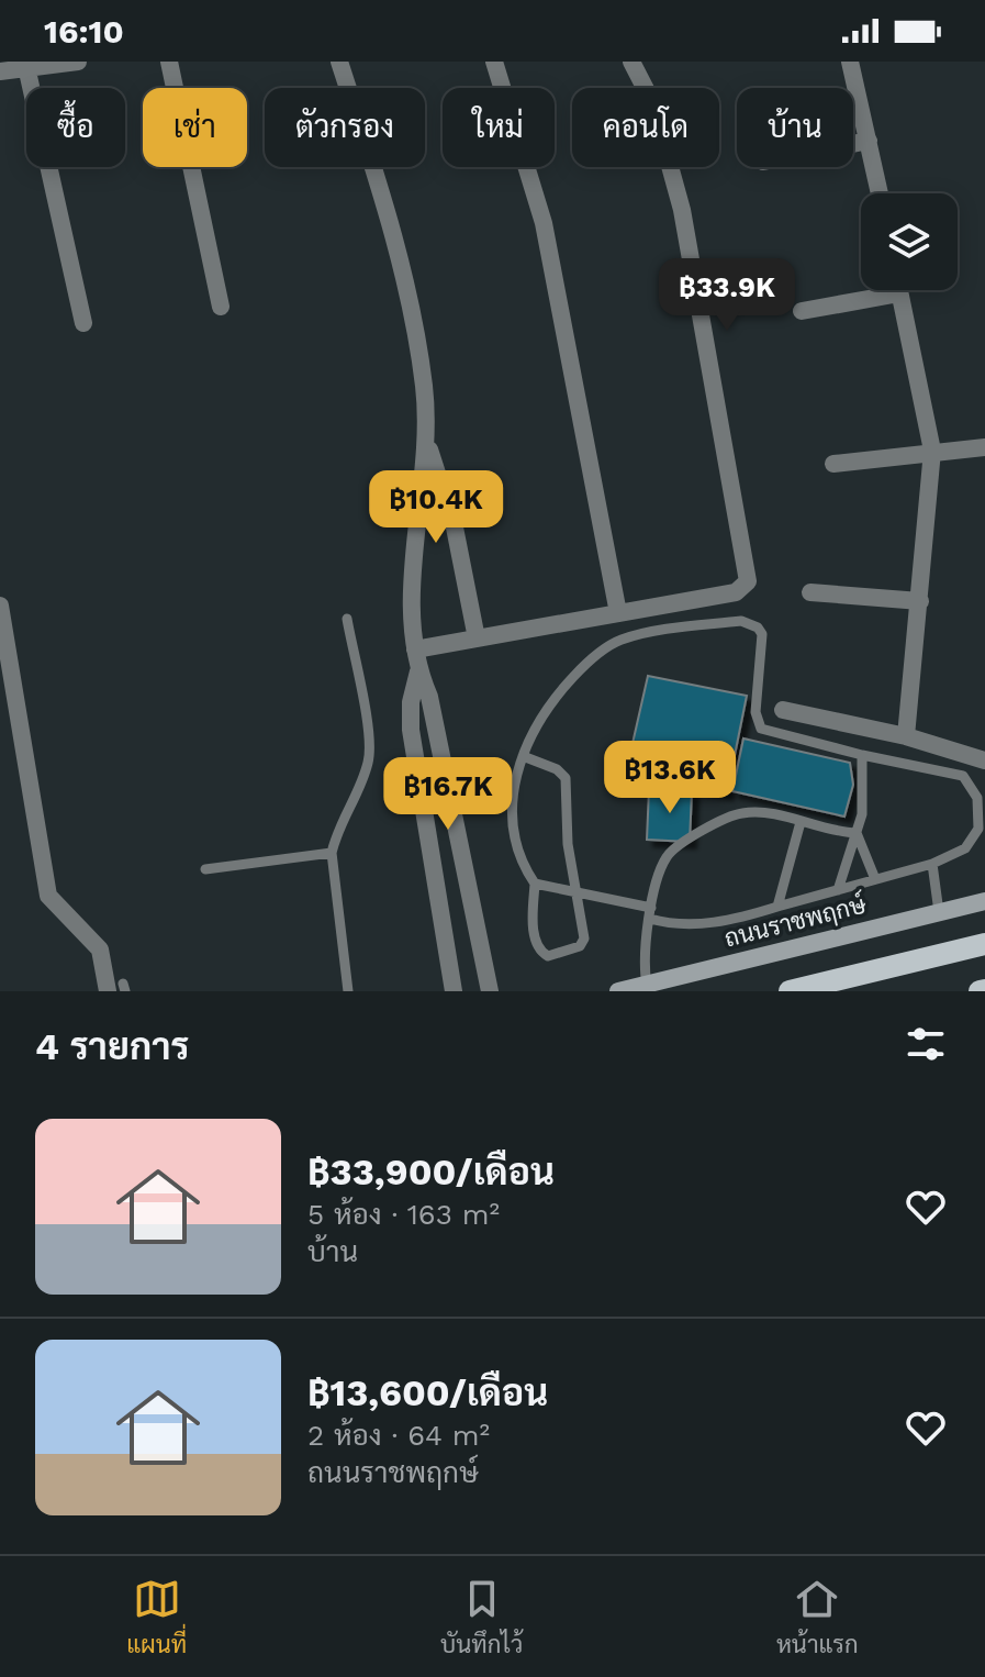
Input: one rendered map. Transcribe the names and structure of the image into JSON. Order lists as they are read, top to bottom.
{
  "streets": {
    "main road": ["ถนนราชพฤกษ์"]
  },
  "page": {
    "status": "16:10",
    "chip": [
      "ซื้อ",
      "เช่า",
      "ตัวกรอง",
      "ใหม่",
      "คอนโด",
      "บ้าน"
    ],
    "price": [
      "฿33.9K",
      "฿10.4K",
      "฿13.6K",
      "฿16.7K"
    ],
    "heading": "4 รายการ",
    "list": [
      {
        "name": "฿33,900/เดือน",
        "note": "5 ห้อง · 163 m² · บ้าน"
      },
      {
        "name": "฿13,600/เดือน",
        "note": "2 ห้อง · 64 m² · ถนนราชพฤกษ์"
      }
    ],
    "tabs": ["แผนที่", "บันทึกไว้", "หน้าแรก"]
  }
}
